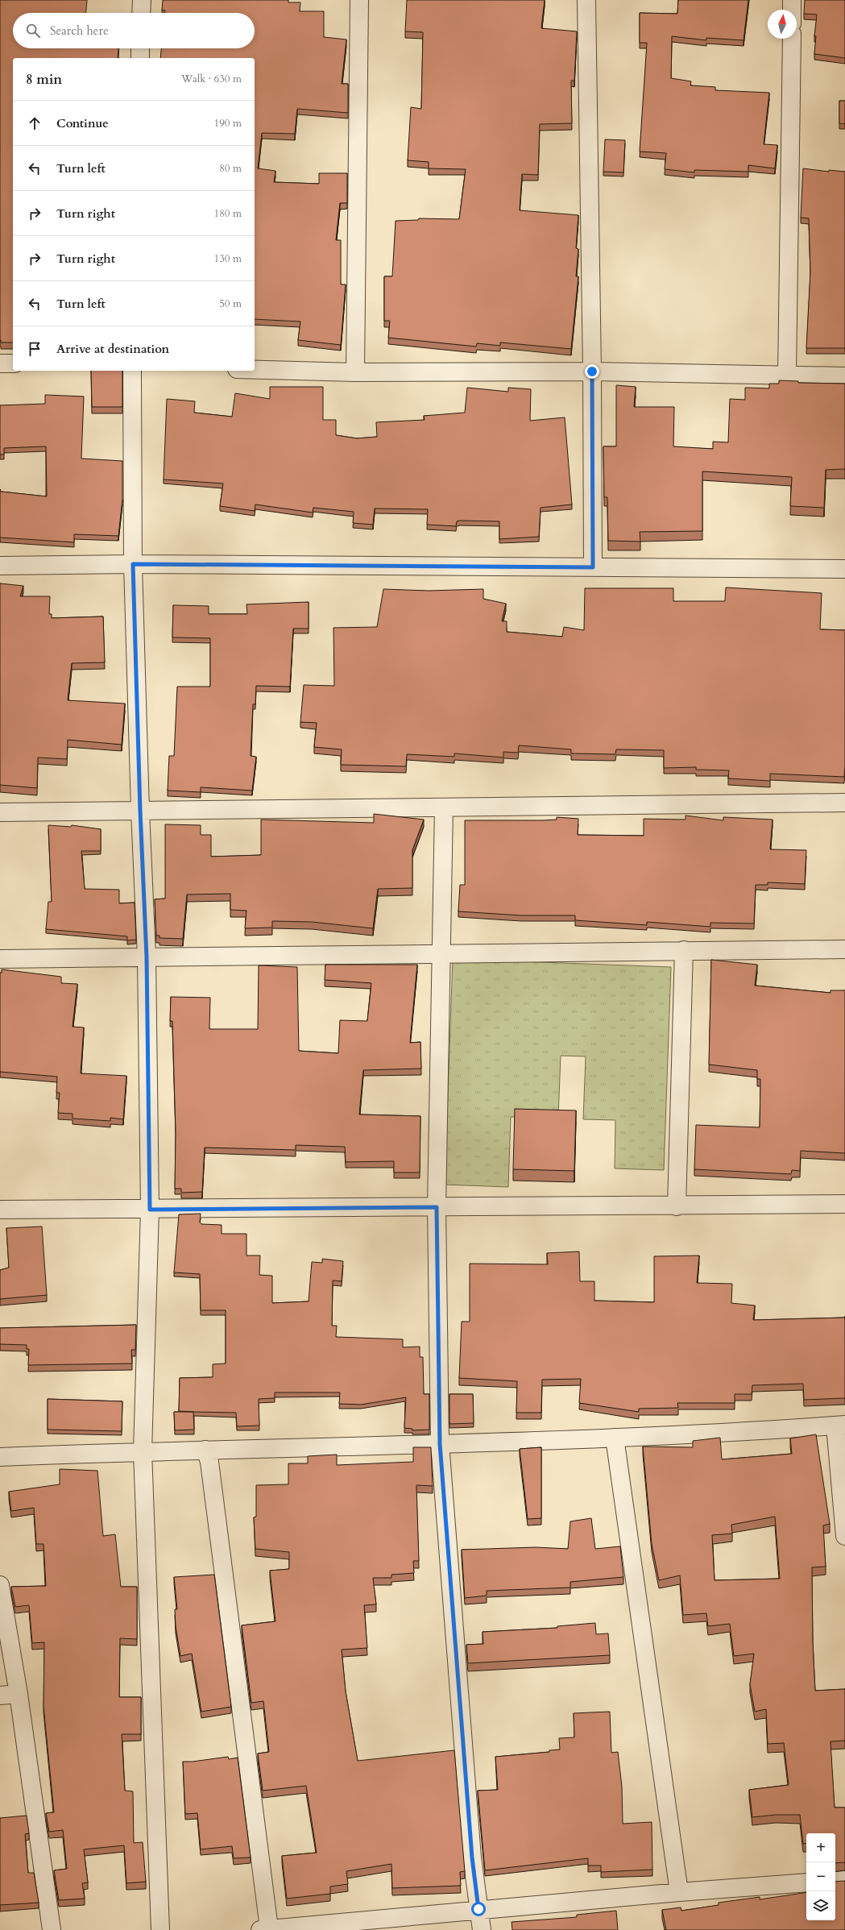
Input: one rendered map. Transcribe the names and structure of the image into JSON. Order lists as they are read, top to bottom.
{
  "north": "top",
  "page": {
    "search": "Search here",
    "heading": ["8 min", "Walk · 630 m"],
    "list": [
      ["Continue", "190 m"],
      ["Turn left", "80 m"],
      ["Turn right", "180 m"],
      ["Turn right", "130 m"],
      ["Turn left", "50 m"],
      "Arrive at destination"
    ],
    "map_buttons": ["+", "−"]
  }
}
